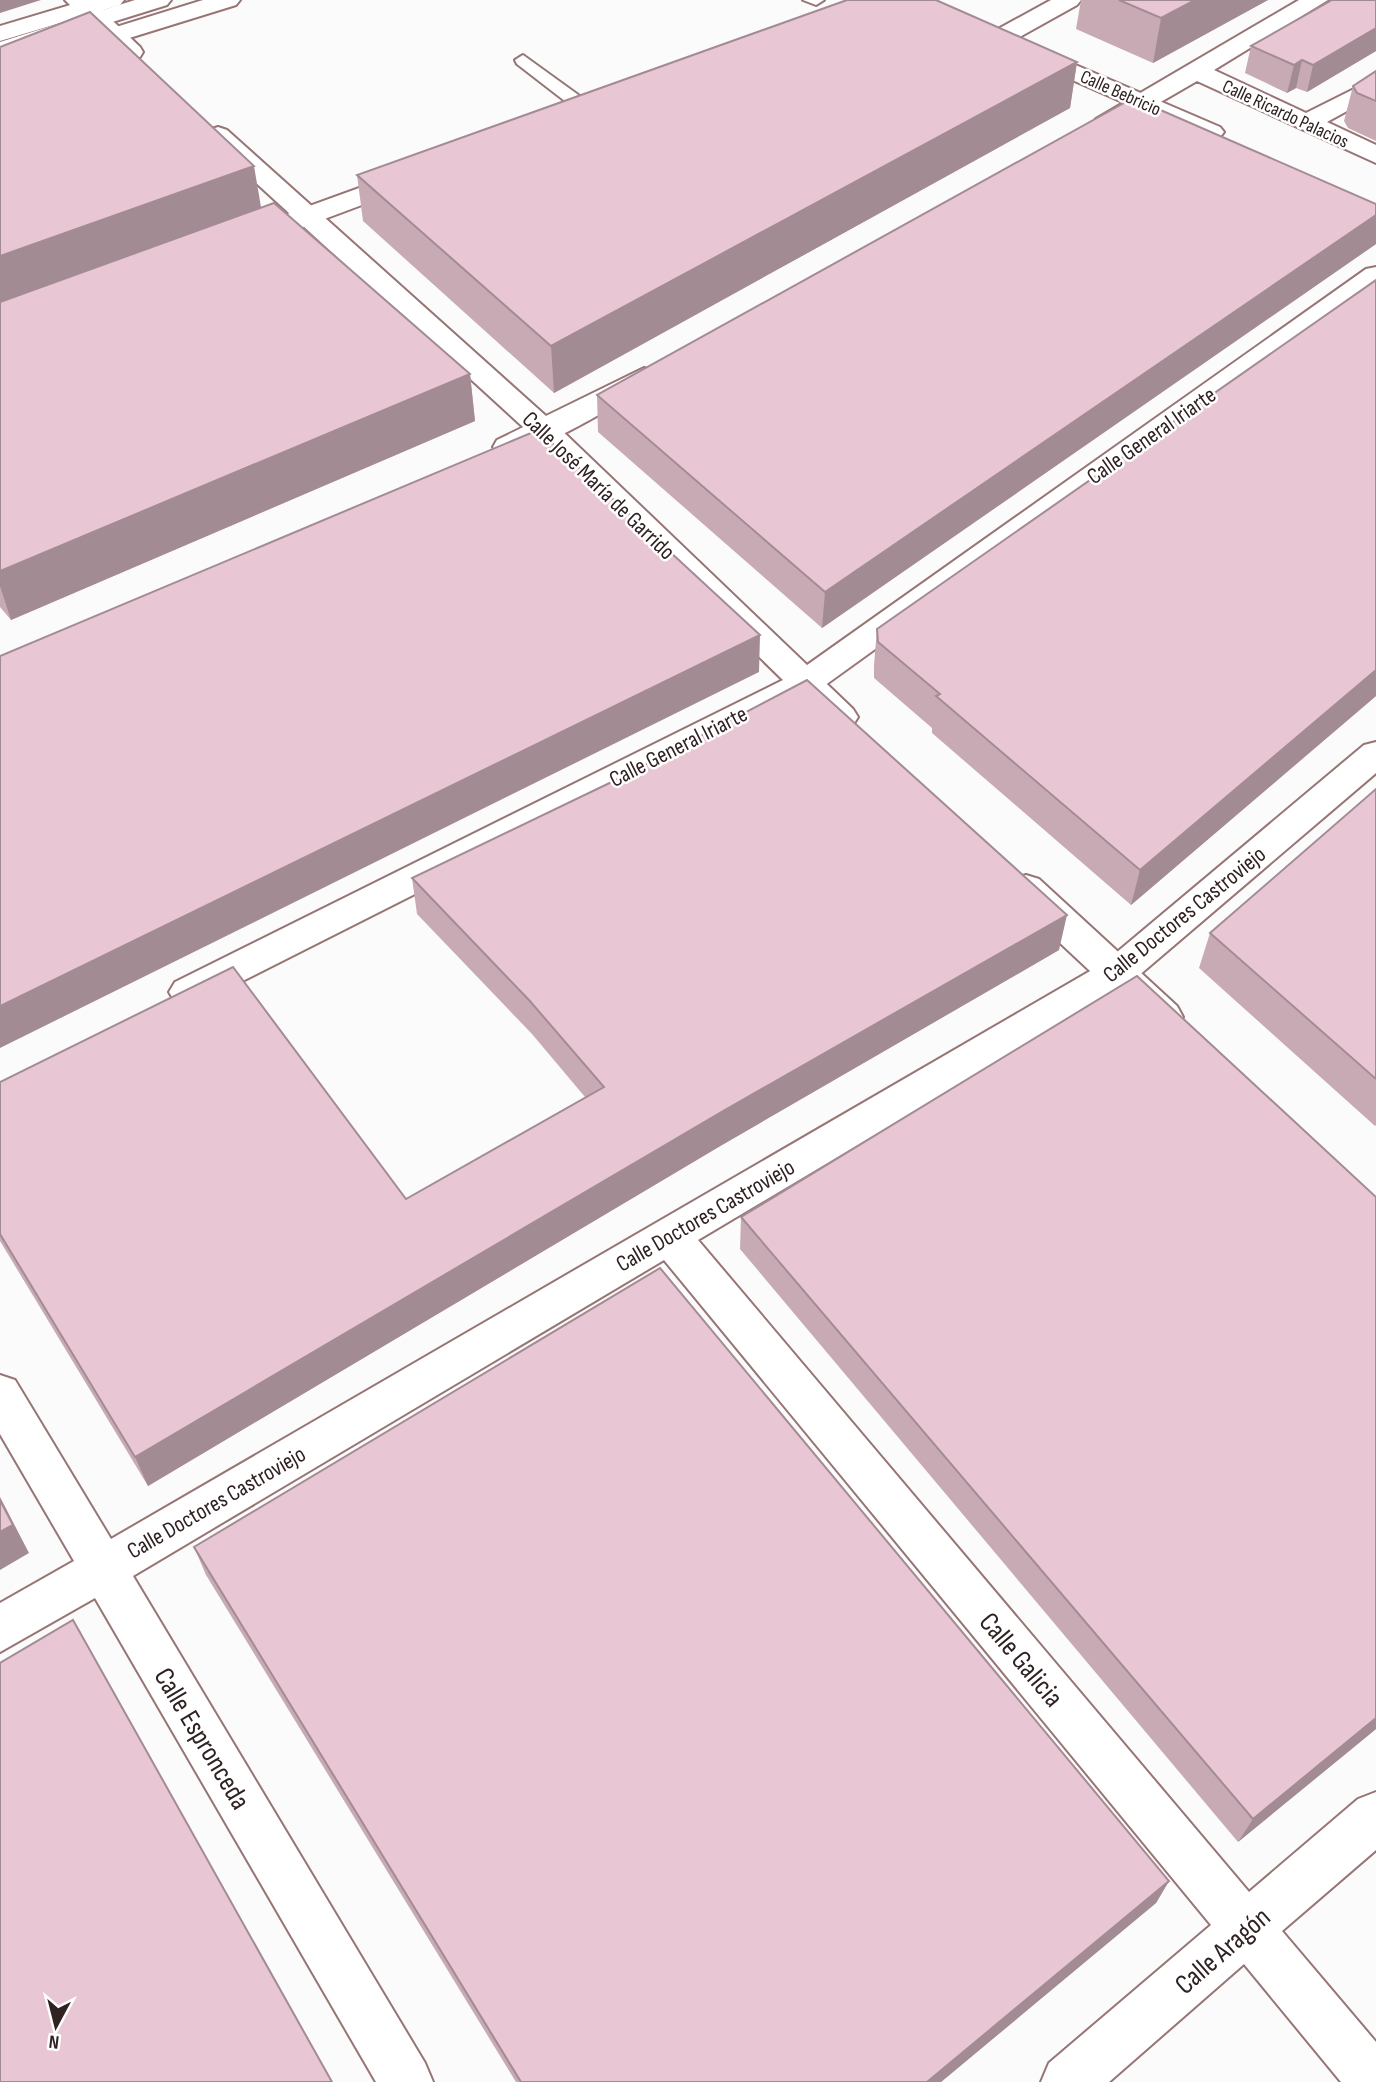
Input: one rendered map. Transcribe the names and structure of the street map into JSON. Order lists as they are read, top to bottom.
{
  "streets": {
    "street": [
      "Calle Bebricio",
      "Calle Ricardo Palacios",
      "Calle General Iriarte",
      "Calle José María de Garrido",
      "Calle Doctores Castroviejo",
      "Calle Galicia",
      "Calle Espronceda",
      "Calle Aragón"
    ]
  },
  "crossings": [
    ["Calle General Iriarte", "Calle José María de Garrido"],
    ["Calle Doctores Castroviejo", "Calle Galicia"],
    ["Calle Doctores Castroviejo", "Calle Espronceda"],
    ["Calle Galicia", "Calle Aragón"]
  ],
  "north": "bottom"
}
